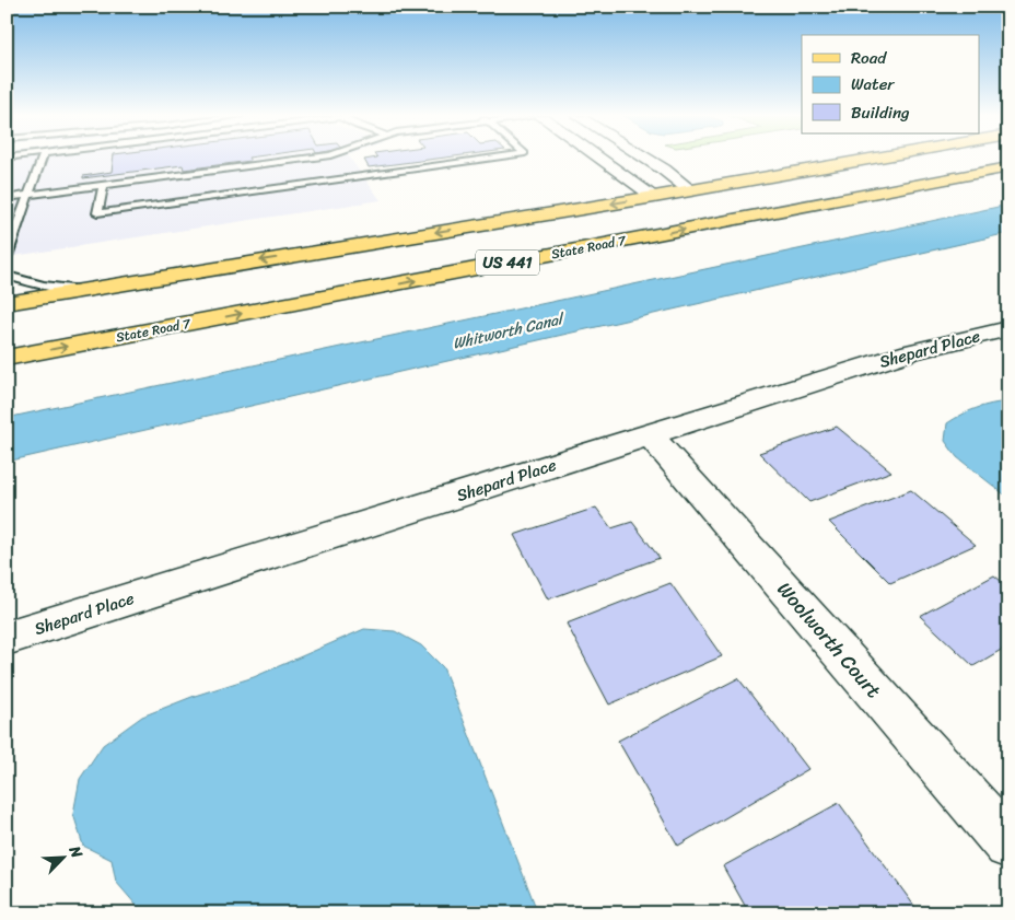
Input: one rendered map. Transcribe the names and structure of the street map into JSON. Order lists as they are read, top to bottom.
{
  "streets": {
    "main road": ["State Road 7", "US 441"],
    "street": ["Shepard Place", "Woolworth Court"]
  },
  "crossings": [
    ["Shepard Place", "Woolworth Court"]
  ],
  "water": ["Whitworth Canal"],
  "legend": ["Road", "Water", "Building"],
  "north": "top right"
}
